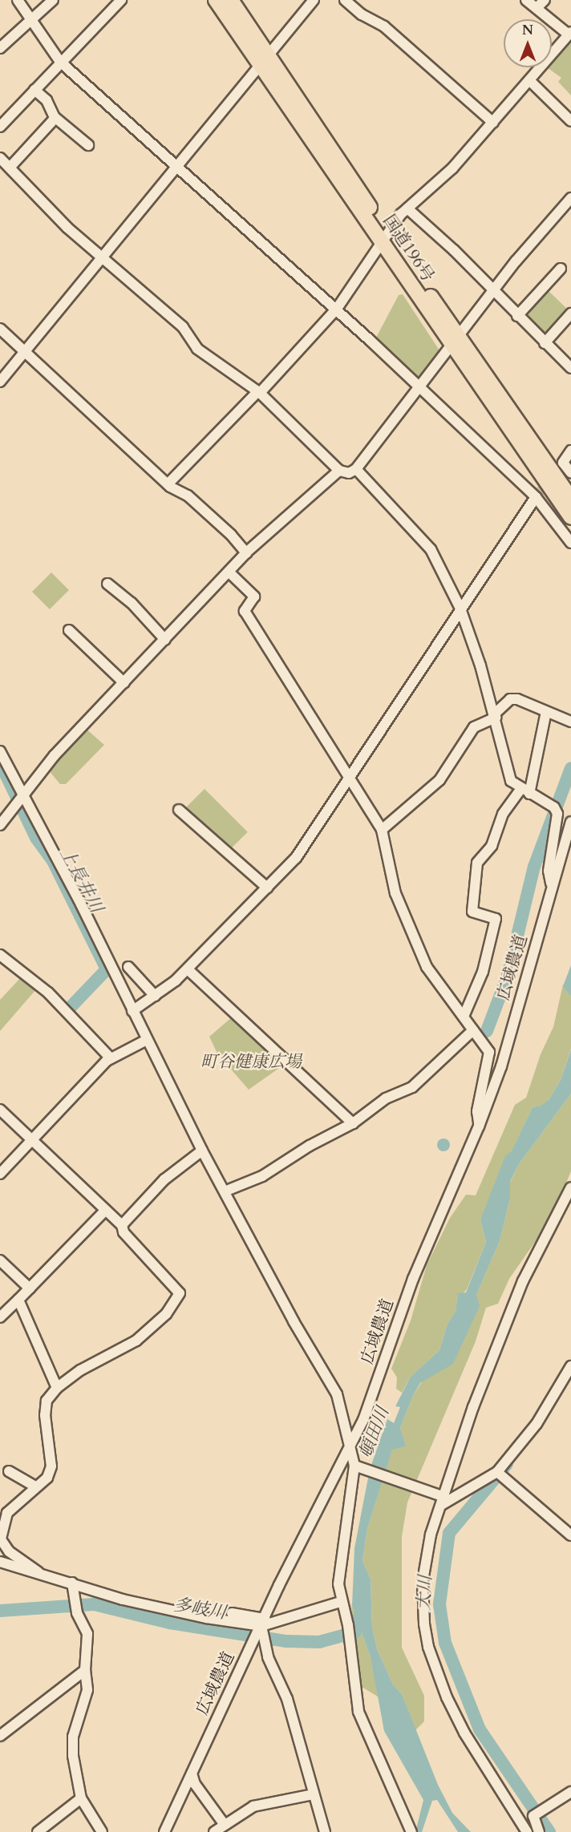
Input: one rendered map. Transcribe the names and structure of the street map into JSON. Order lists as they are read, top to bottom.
{
  "streets": {
    "highway": ["国道196号"],
    "street": ["広域農道"]
  },
  "water": [
    "上長井川",
    "頓田川",
    "大川",
    "多岐川"
  ],
  "parks": ["町谷健康広場"],
  "north": "top"
}
